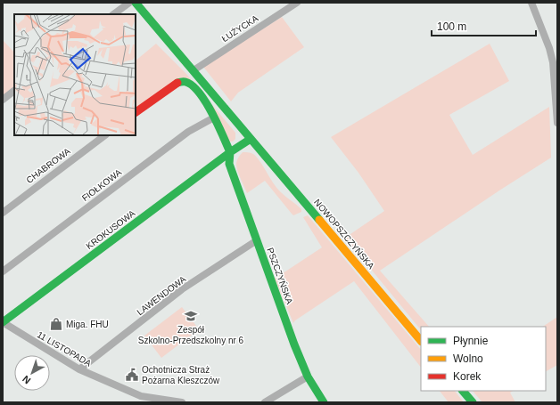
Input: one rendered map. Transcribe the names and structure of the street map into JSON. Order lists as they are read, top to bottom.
{
  "streets": {
    "street": [
      "ŁUŻYCKA",
      "CHABROWA",
      "FIOŁKOWA",
      "KROKUSOWA",
      "NOWOPSZCZYŃSKA",
      "PSZCZYŃSKA",
      "LAWENDOWA",
      "11 LISTOPADA"
    ]
  },
  "crossings": [
    ["FIOŁKOWA", "PSZCZYŃSKA"],
    ["KROKUSOWA", "PSZCZYŃSKA"],
    ["KROKUSOWA", "11 LISTOPADA"],
    ["PSZCZYŃSKA", "LAWENDOWA"],
    ["LAWENDOWA", "11 LISTOPADA"]
  ],
  "places": {
    "school or university": ["Zespół Szkolno-Przedszkolny nr 6"],
    "shop": ["Miga. FHU"],
    "public building": ["Ochotnicza Straż Pożarna Kleszczów"]
  },
  "legend": ["Płynnie", "Wolno", "Korek"],
  "scale_bar": "100 m",
  "north": "bottom left"
}
